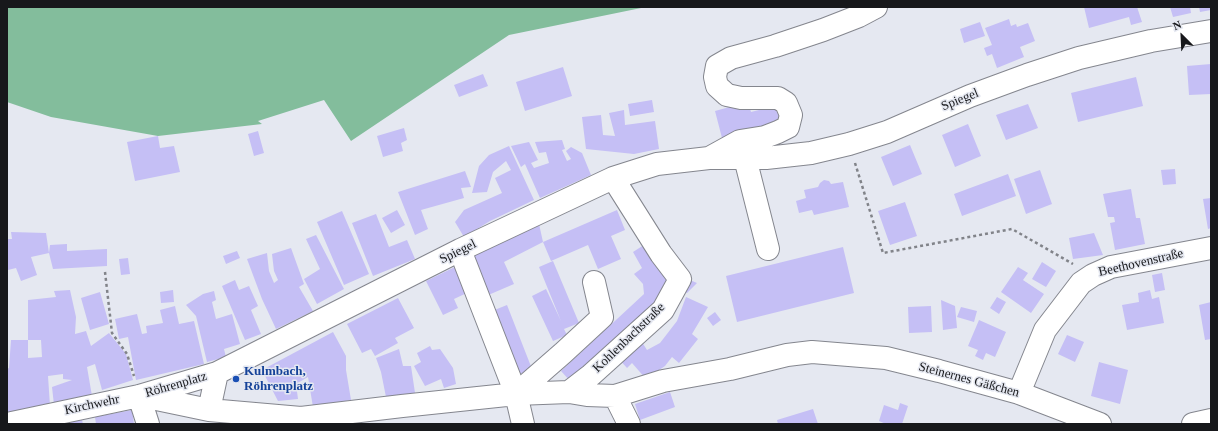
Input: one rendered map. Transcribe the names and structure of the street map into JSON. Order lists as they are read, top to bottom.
{
  "streets": {
    "street": [
      "Spiegel",
      "Beethovenstraße",
      "Kohlenbachstraße",
      "Steinernes Gäßchen",
      "Röhrenplatz",
      "Kirchwehr"
    ]
  },
  "crossings": [
    ["Spiegel", "Kohlenbachstraße"],
    ["Spiegel", "Röhrenplatz"],
    ["Beethovenstraße", "Steinernes Gäßchen"],
    ["Kohlenbachstraße", "Steinernes Gäßchen"],
    ["Kohlenbachstraße", "Röhrenplatz"],
    ["Röhrenplatz", "Kirchwehr"]
  ],
  "places": ["Kulmbach, Röhrenplatz"],
  "north": "top left"
}
